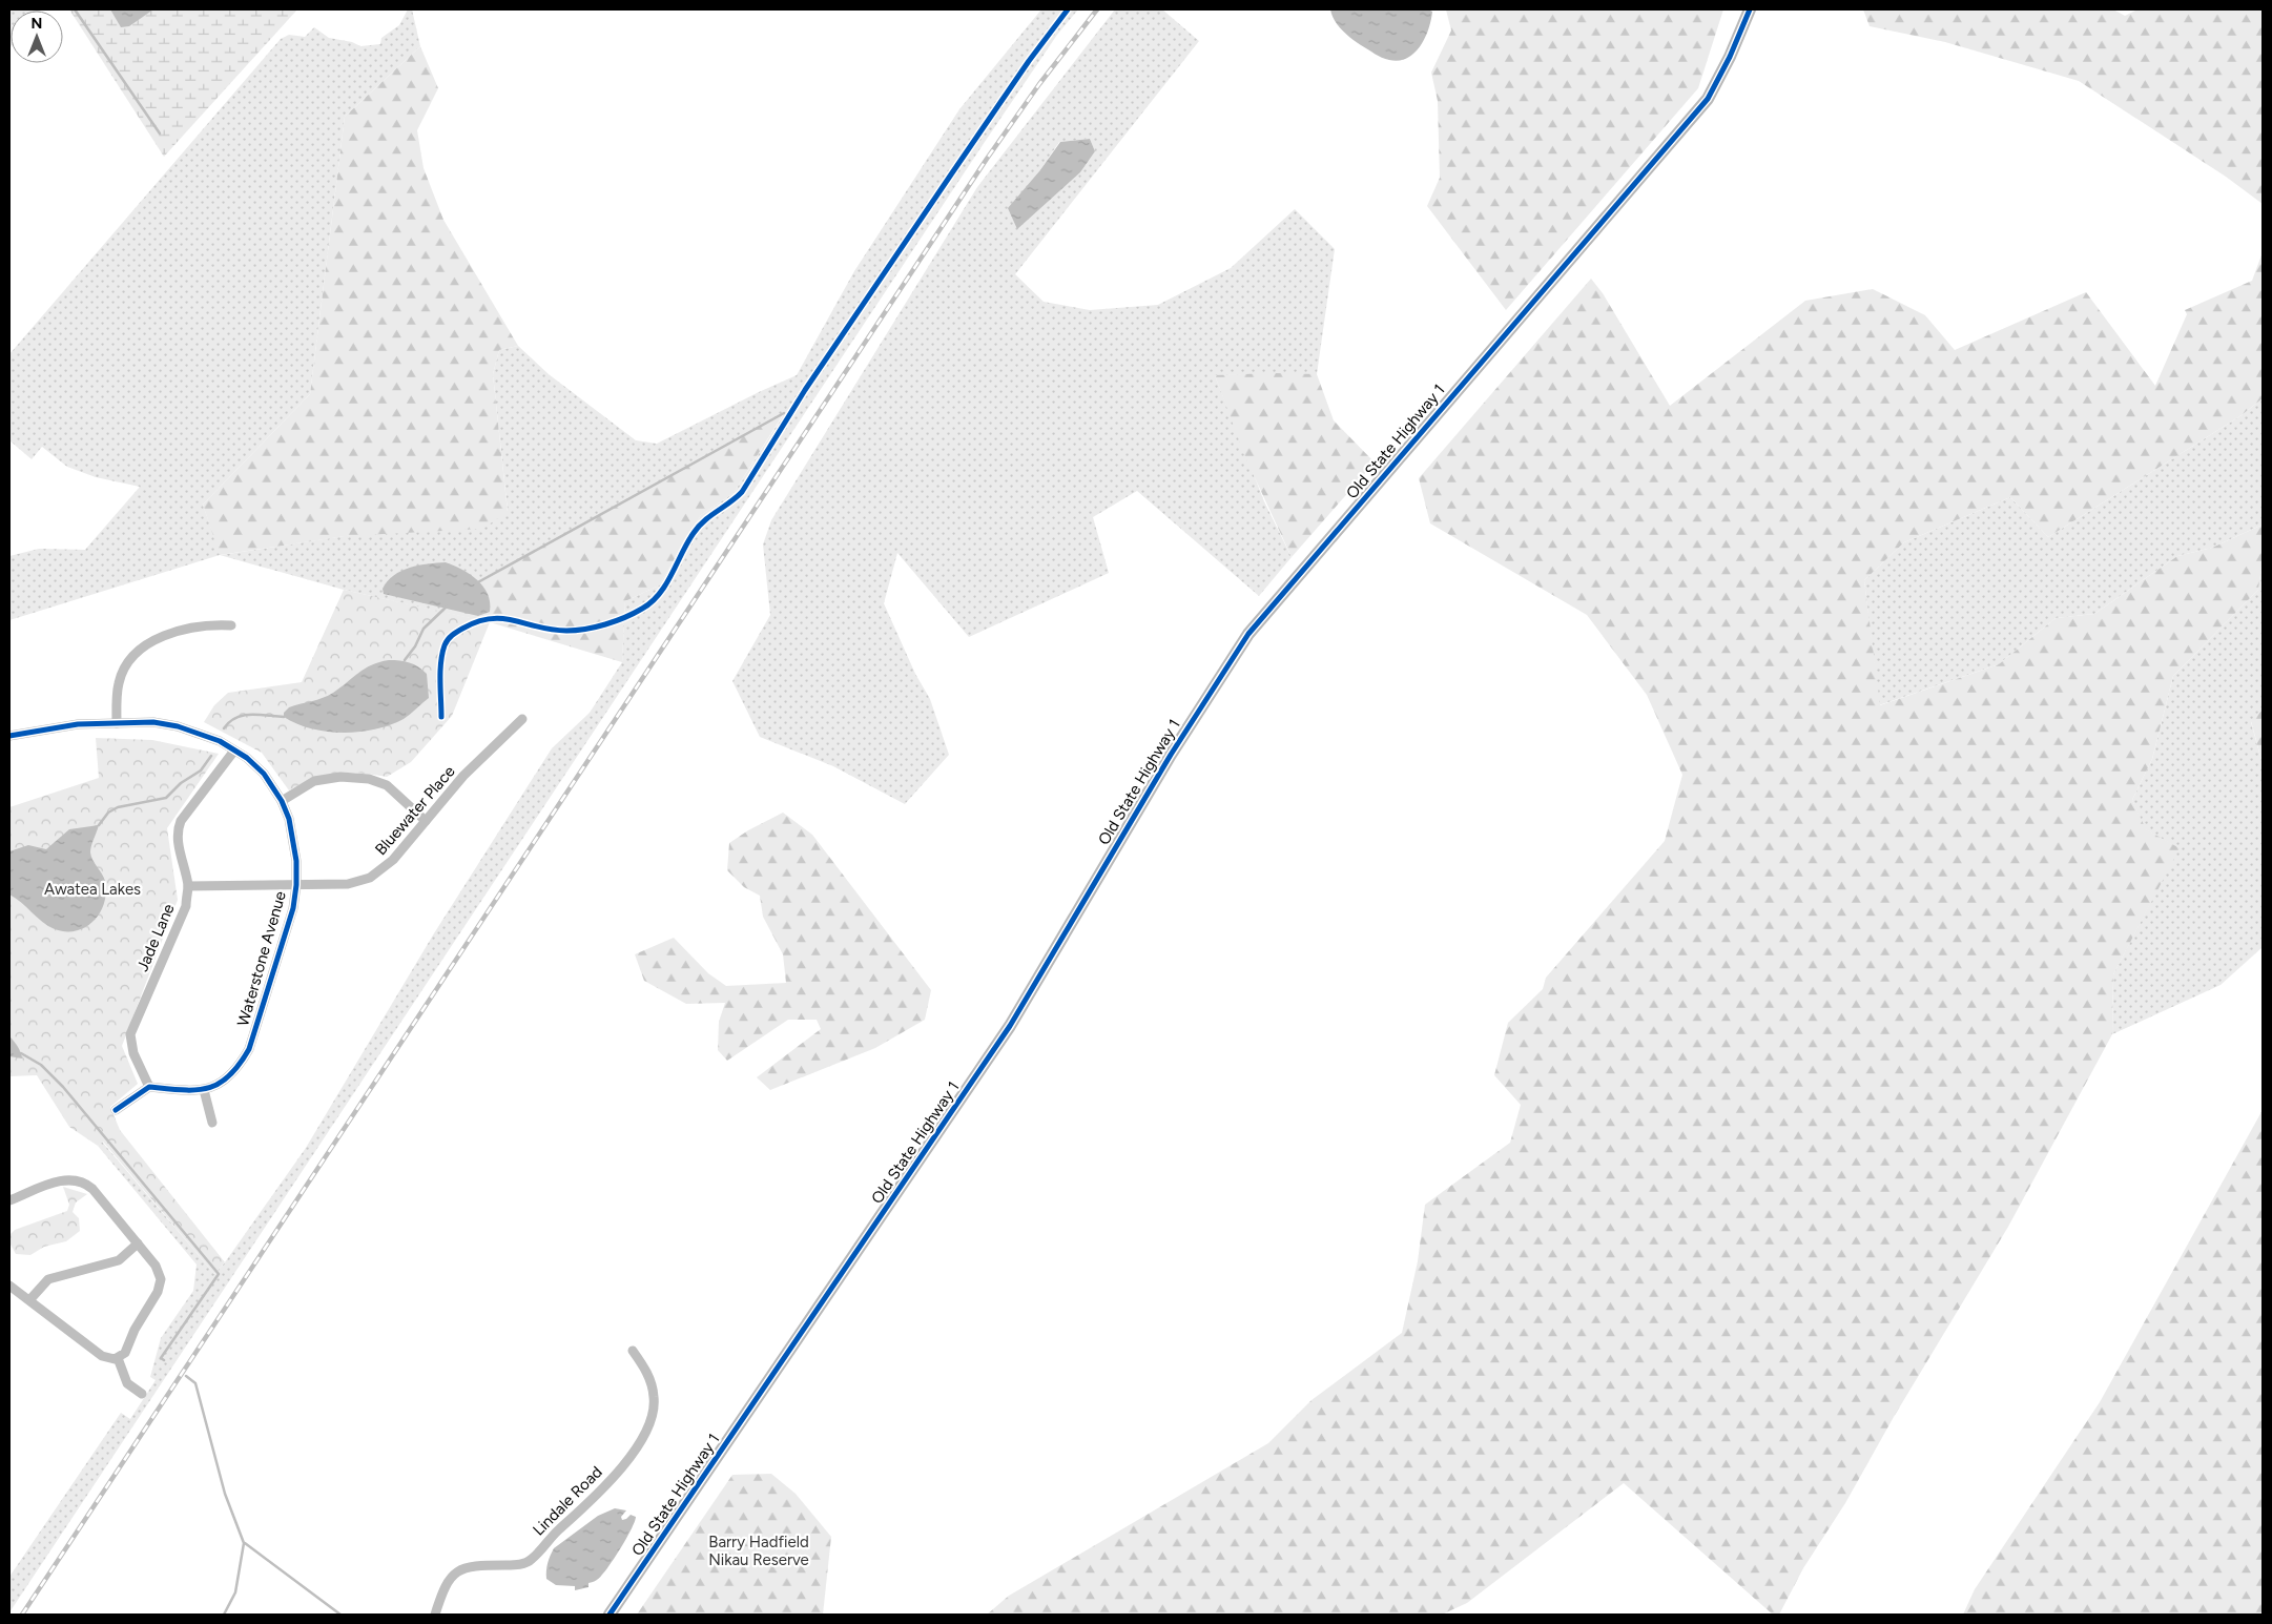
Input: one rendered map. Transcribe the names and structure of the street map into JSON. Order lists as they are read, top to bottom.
{
  "streets": {
    "main road": ["Old State Highway 1"],
    "street": [
      "Bluewater Place",
      "Jade Lane",
      "Waterstone Avenue",
      "Lindale Road"
    ]
  },
  "crossings": [
    ["Bluewater Place", "Jade Lane"],
    ["Bluewater Place", "Waterstone Avenue"],
    ["Jade Lane", "Waterstone Avenue"]
  ],
  "parks": ["Awatea Lakes", "Barry Hadfield Nikau Reserve"],
  "north": "top"
}
